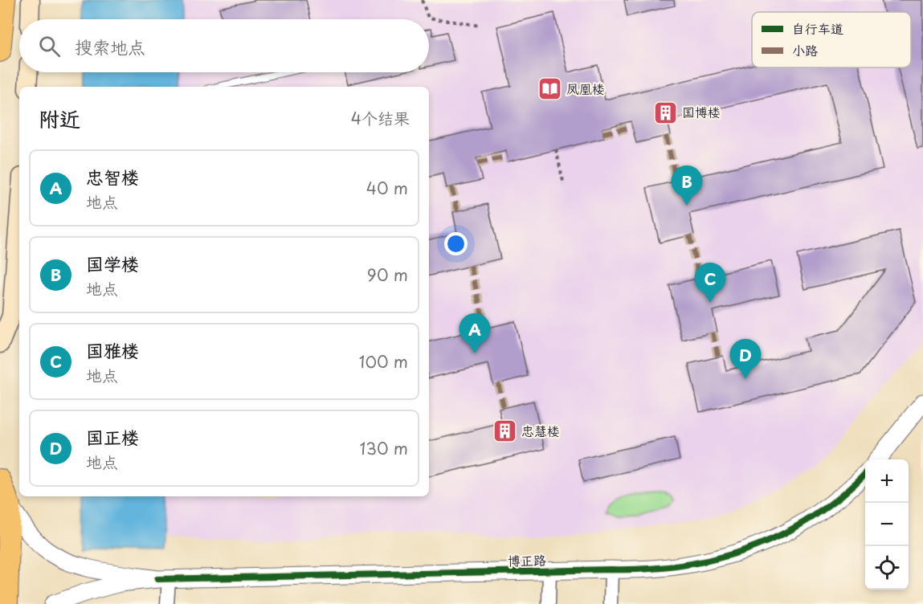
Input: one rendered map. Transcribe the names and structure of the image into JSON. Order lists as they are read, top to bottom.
{
  "streets": {
    "street": ["博正路"]
  },
  "places": {
    "library": ["凤凰楼"],
    "building": ["国博楼", "忠慧楼"]
  },
  "legend": ["自行车道", "小路"],
  "page": {
    "search": "搜索地点",
    "heading": ["附近", "4个结果"],
    "list": [
      {
        "mark": "A",
        "name": "忠智楼",
        "note": "地点",
        "value": "40 m"
      },
      {
        "mark": "B",
        "name": "国学楼",
        "note": "地点",
        "value": "90 m"
      },
      {
        "mark": "C",
        "name": "国雅楼",
        "note": "地点",
        "value": "100 m"
      },
      {
        "mark": "D",
        "name": "国正楼",
        "note": "地点",
        "value": "130 m"
      }
    ],
    "pins": [
      "B",
      "C",
      "A",
      "D"
    ],
    "map_buttons": ["+", "−"]
  }
}
